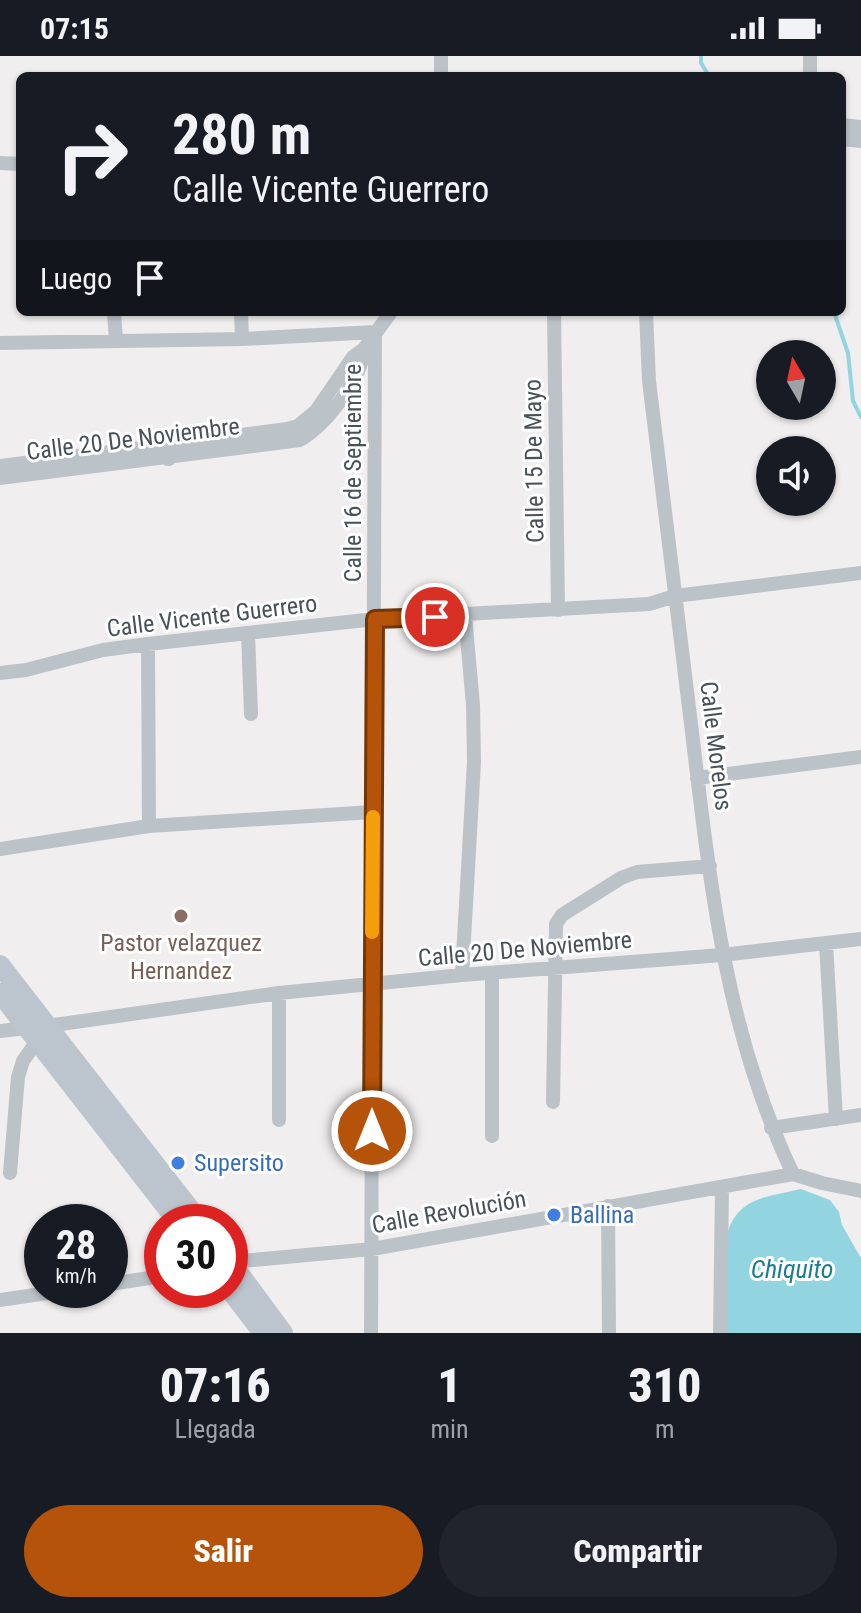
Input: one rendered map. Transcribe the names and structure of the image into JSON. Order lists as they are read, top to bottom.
{
  "streets": {
    "street": [
      "Calle 20 De Noviembre",
      "Calle 15 De Mayo",
      "Calle 16 de Septiembre",
      "Calle Vicente Guerrero",
      "Calle Morelos",
      "Calle Revolución"
    ]
  },
  "crossings": [
    ["Calle 20 De Noviembre", "Calle 16 de Septiembre"],
    ["Calle 20 De Noviembre", "Calle Morelos"],
    ["Calle 15 De Mayo", "Calle Vicente Guerrero"],
    ["Calle 16 de Septiembre", "Calle Vicente Guerrero"],
    ["Calle 16 de Septiembre", "Calle Revolución"],
    ["Calle Vicente Guerrero", "Calle Morelos"],
    ["Calle Morelos", "Calle Revolución"]
  ],
  "water": ["Chiquito"],
  "places": ["Pastor velazquez Hernandez", "Supersito", "Ballina"],
  "north": "top",
  "page": {
    "status": "07:15",
    "turn": ["280 m", "Calle Vicente Guerrero"],
    "then": "Luego",
    "speed": "28 km/h",
    "limit": "30",
    "eta": [
      "07:16",
      "Llegada",
      "1",
      "min",
      "310",
      "m"
    ],
    "buttons": ["Salir", "Compartir"]
  }
}
